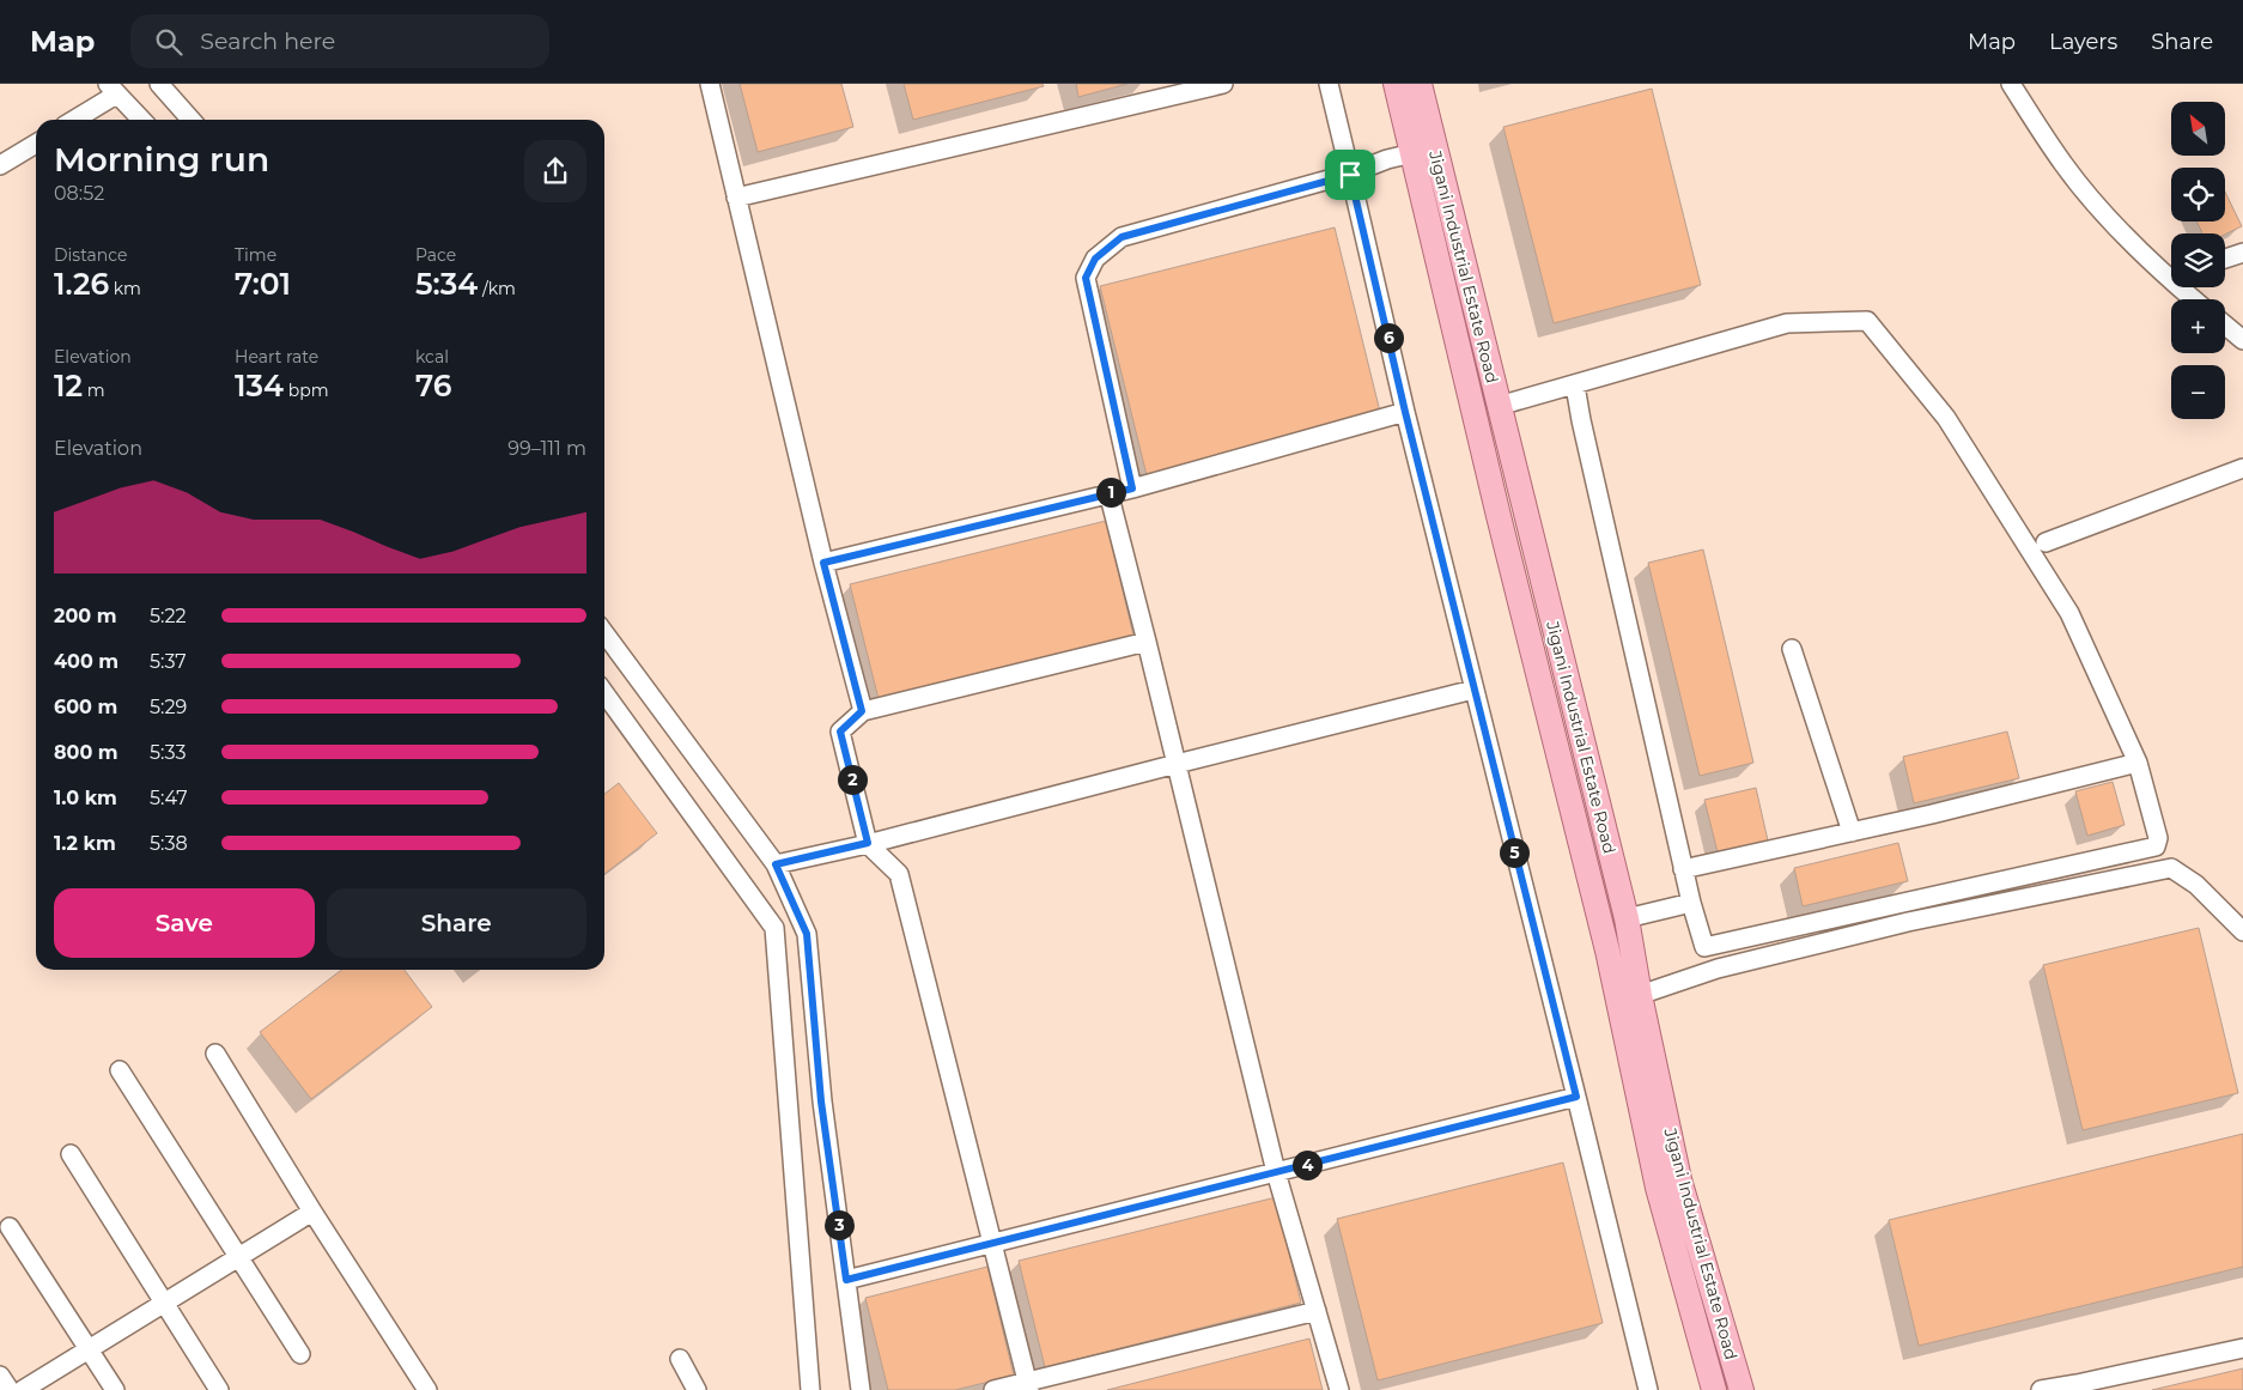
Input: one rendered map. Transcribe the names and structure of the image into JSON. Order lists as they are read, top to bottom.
{
  "streets": {
    "main road": ["Jigani Industrial Estate Road"]
  },
  "north": "top left",
  "page": {
    "header": "Map",
    "search": "Search here",
    "nav": ["Map", "Layers", "Share"],
    "map_buttons": ["+", "−"],
    "heading": ["Morning run", "08:52"],
    "stats": [
      ["Distance", "1.26 km"],
      ["Time", "7:01"],
      ["Pace", "5:34 /km"],
      ["Elevation", "12 m"],
      ["Heart rate", "134 bpm"],
      ["kcal", "76"]
    ],
    "pins": [
      "6",
      "1",
      "2",
      "5",
      "4",
      "3"
    ],
    "chart": ["Elevation", "99–111 m"],
    "list": [
      {
        "name": "200 m",
        "note": "5:22"
      },
      {
        "name": "400 m",
        "note": "5:37"
      },
      {
        "name": "600 m",
        "note": "5:29"
      },
      {
        "name": "800 m",
        "note": "5:33"
      },
      {
        "name": "1.0 km",
        "note": "5:47"
      },
      {
        "name": "1.2 km",
        "note": "5:38"
      }
    ],
    "buttons": ["Save", "Share"]
  }
}
